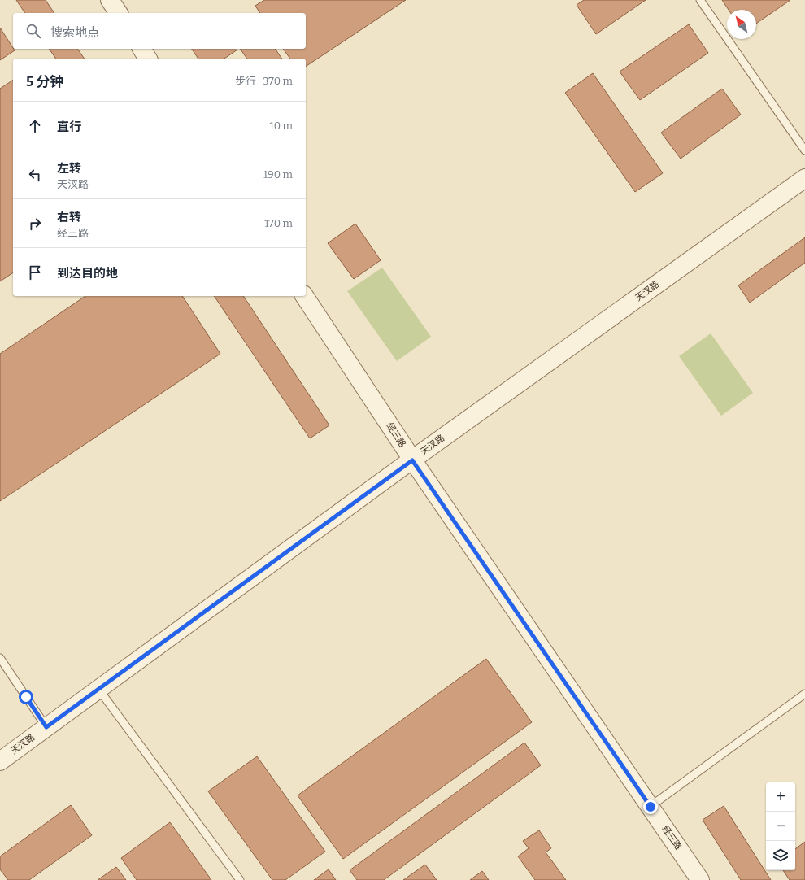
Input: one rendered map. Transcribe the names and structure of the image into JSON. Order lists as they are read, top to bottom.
{
  "streets": {
    "street": ["天汊路", "经三路"]
  },
  "crossings": [
    ["天汊路", "经三路"]
  ],
  "north": "top left",
  "page": {
    "search": "搜索地点",
    "heading": ["5 分钟", "步行 · 370 m"],
    "list": [
      ["直行", "10 m"],
      ["左转", "天汊路", "190 m"],
      ["右转", "经三路", "170 m"],
      "到达目的地"
    ],
    "map_buttons": ["+", "−"]
  }
}
